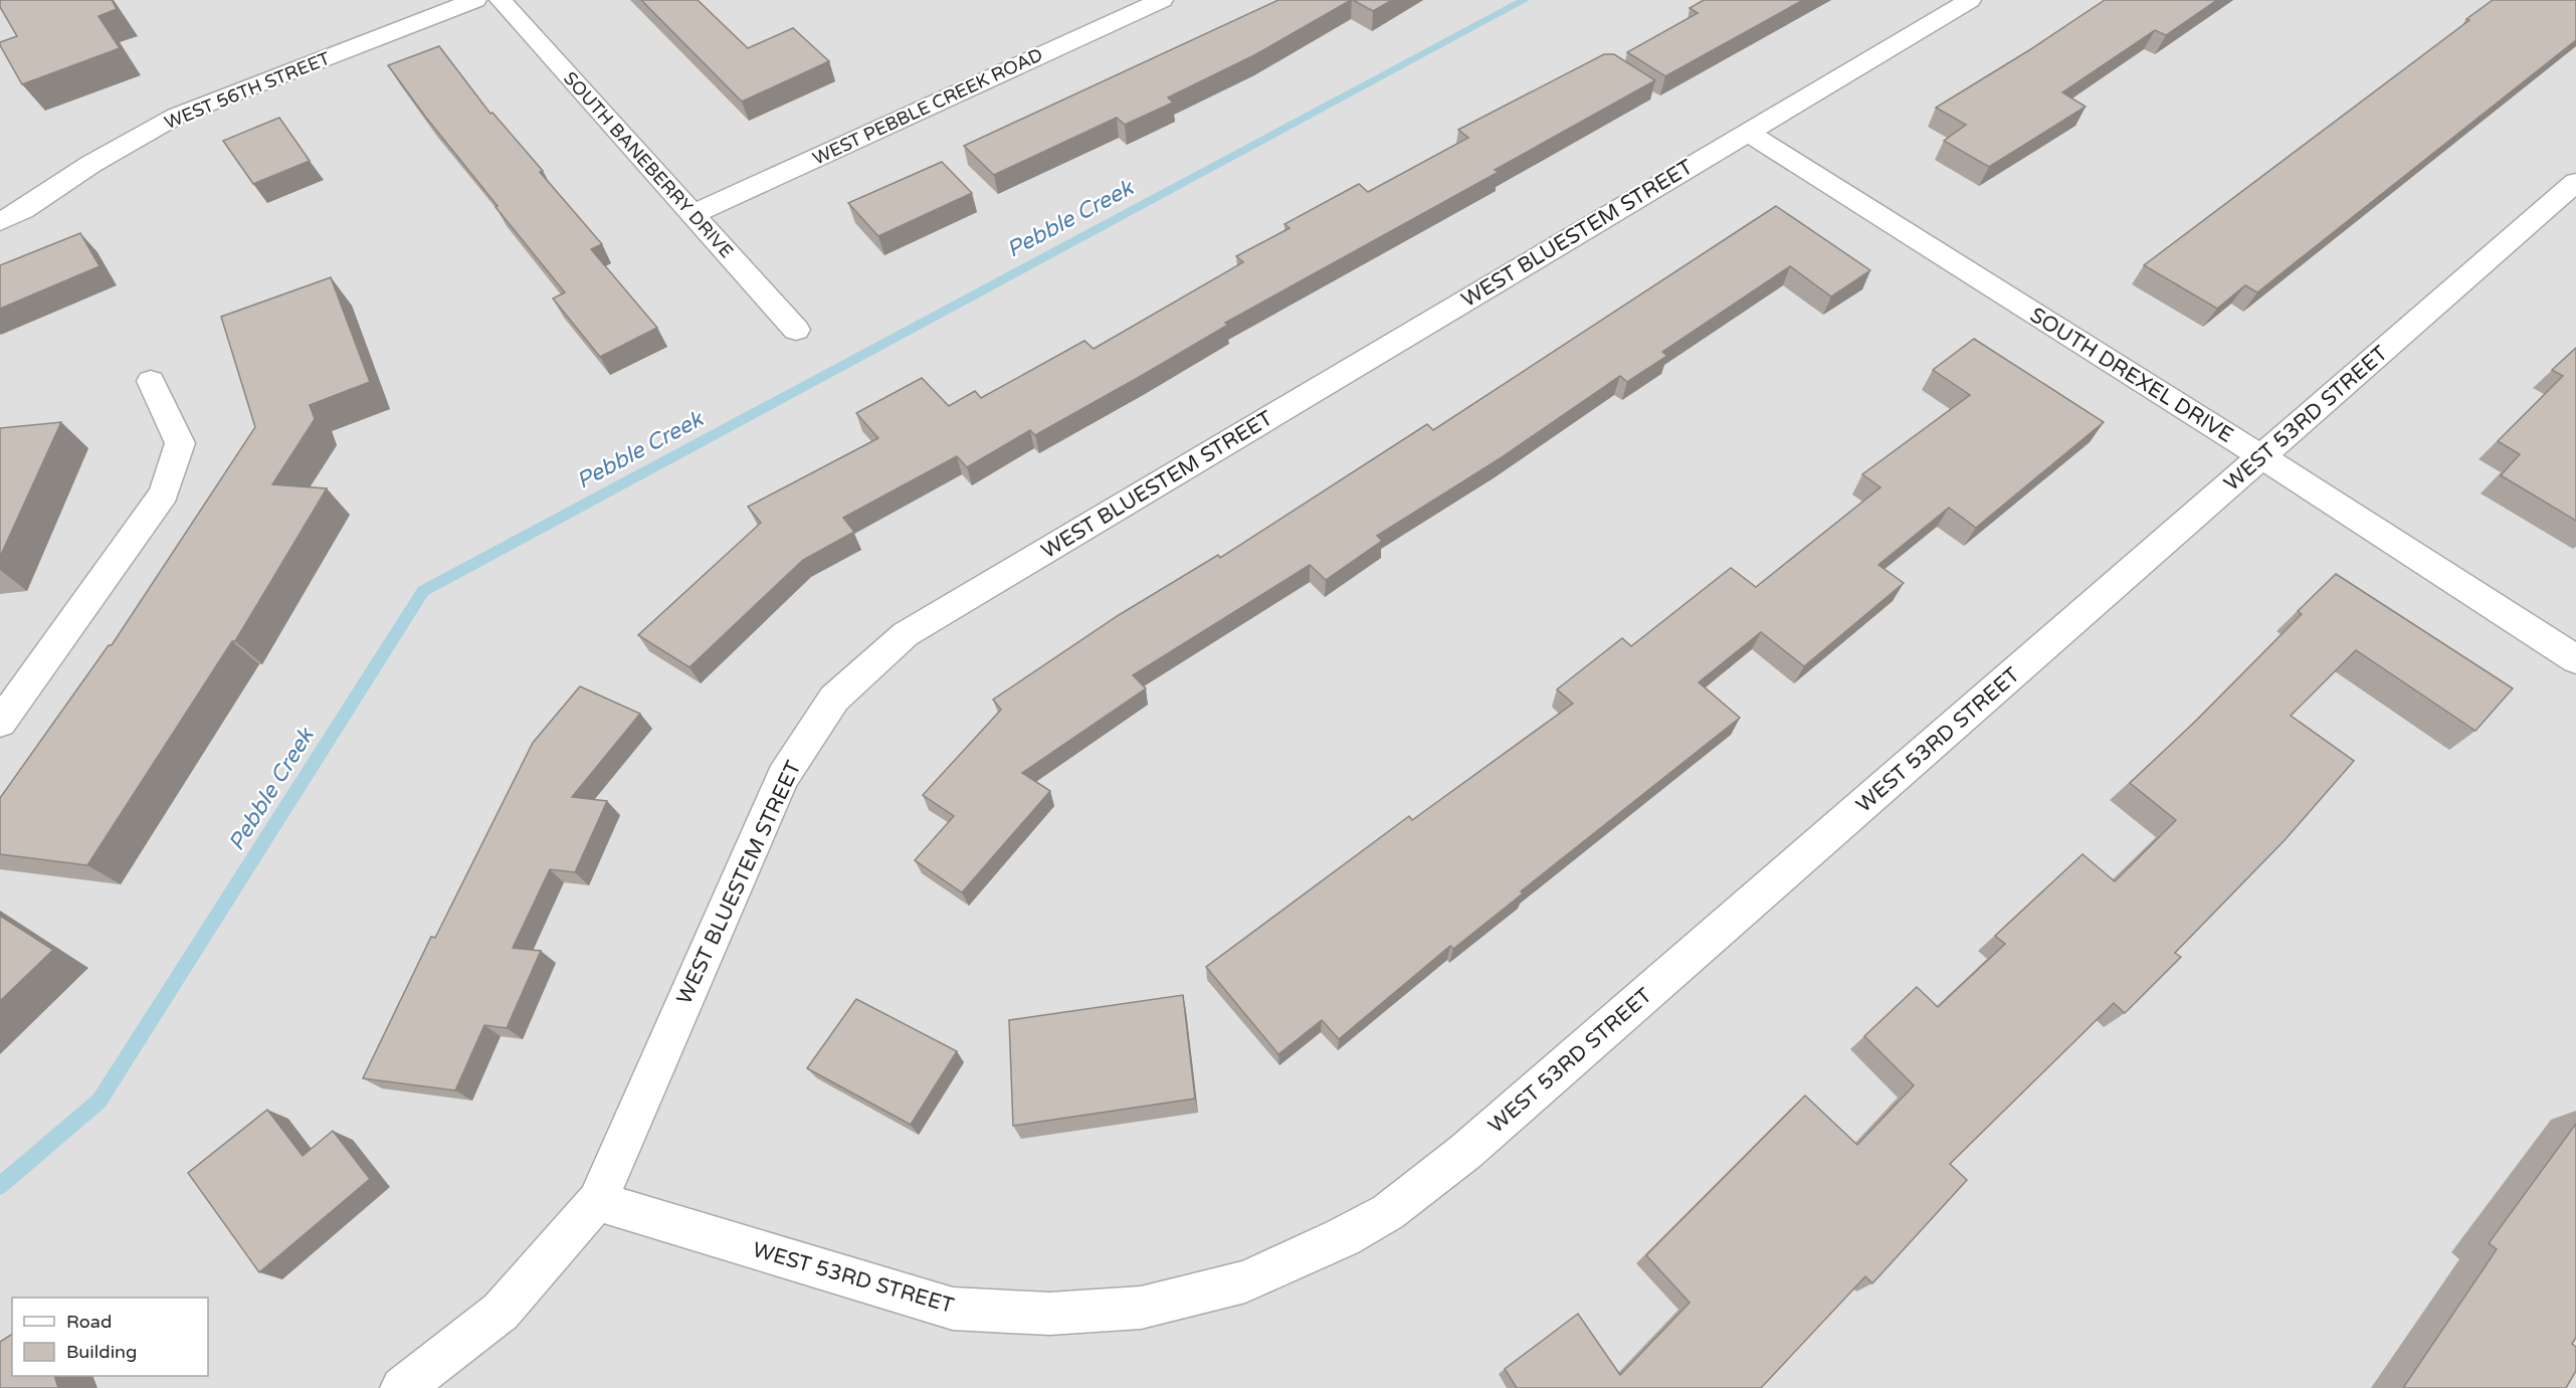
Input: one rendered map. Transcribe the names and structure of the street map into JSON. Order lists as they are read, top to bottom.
{
  "streets": {
    "street": [
      "WEST 56TH STREET",
      "WEST PEBBLE CREEK ROAD",
      "SOUTH BANEBERRY DRIVE",
      "WEST BLUESTEM STREET",
      "SOUTH DREXEL DRIVE",
      "WEST 53RD STREET"
    ]
  },
  "crossings": [
    ["WEST PEBBLE CREEK ROAD", "SOUTH BANEBERRY DRIVE"],
    ["WEST BLUESTEM STREET", "SOUTH DREXEL DRIVE"],
    ["WEST BLUESTEM STREET", "WEST 53RD STREET"],
    ["SOUTH DREXEL DRIVE", "WEST 53RD STREET"]
  ],
  "water": ["Pebble Creek"],
  "legend": ["Road", "Building"]
}
